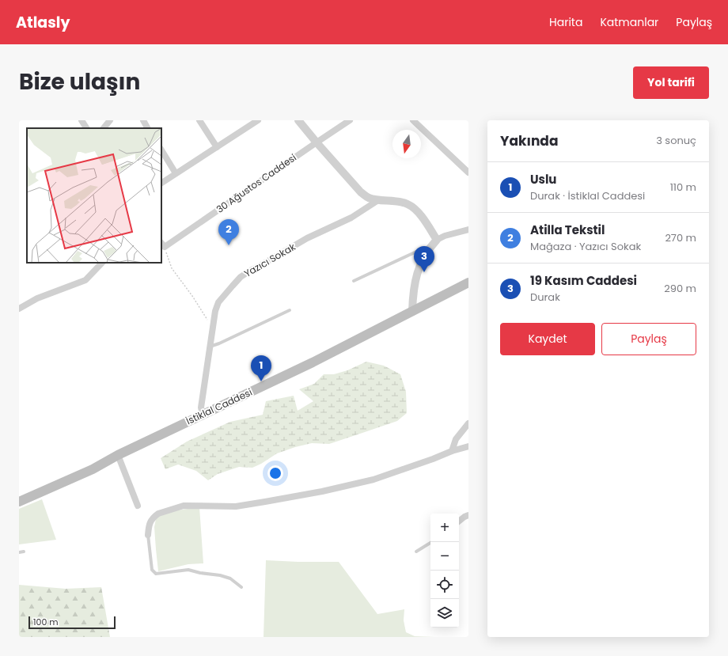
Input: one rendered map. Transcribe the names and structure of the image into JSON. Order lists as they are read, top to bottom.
{
  "streets": {
    "main road": ["İstiklal Caddesi"],
    "street": ["30 Ağustos Caddesi", "Yazıcı Sokak"]
  },
  "crossings": [
    ["Yazıcı Sokak", "İstiklal Caddesi"]
  ],
  "scale_bar": "100 m",
  "north": "bottom",
  "page": {
    "header": "Atlasly",
    "nav": ["Harita", "Katmanlar", "Paylaş"],
    "title": "Bize ulaşın",
    "buttons": [
      "Yol tarifi",
      ["Kaydet", "Paylaş"]
    ],
    "heading": ["Yakında", "3 sonuç"],
    "list": [
      {
        "mark": "1",
        "name": "Uslu",
        "note": "Durak · İstiklal Caddesi",
        "value": "110 m"
      },
      {
        "mark": "2",
        "name": "Atilla Tekstil",
        "note": "Mağaza · Yazıcı Sokak",
        "value": "270 m"
      },
      {
        "mark": "3",
        "name": "19 Kasım Caddesi",
        "note": "Durak",
        "value": "290 m"
      }
    ],
    "pins": ["2", "3", "1"],
    "map_buttons": ["+", "−"],
    "scale": "100 m"
  }
}
